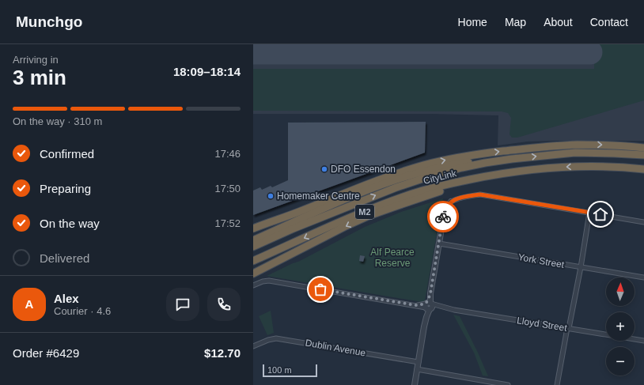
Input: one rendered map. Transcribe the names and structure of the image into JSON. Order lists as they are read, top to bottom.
{
  "streets": {
    "highway": ["CityLink", "M2"],
    "street": ["York Street", "Lloyd Street", "Dublin Avenue"]
  },
  "parks": ["Alf Pearce Reserve"],
  "places": ["DFO Essendon", "Homemaker Centre"],
  "scale_bar": "100 m",
  "north": "top",
  "page": {
    "header": "Munchgo",
    "nav": [
      "Home",
      "Map",
      "About",
      "Contact"
    ],
    "heading": ["3 min", "Arriving in", "18:09–18:14"],
    "panel": [
      "Alex",
      "Courier · 4.6",
      "Order #6429",
      "$12.70"
    ],
    "bar": "On the way · 310 m",
    "list": [
      ["Confirmed", "17:46"],
      ["Preparing", "17:50"],
      ["On the way", "17:52"],
      "Delivered"
    ],
    "map_buttons": ["+", "−"],
    "round": "A",
    "scale": "100 m"
  }
}
